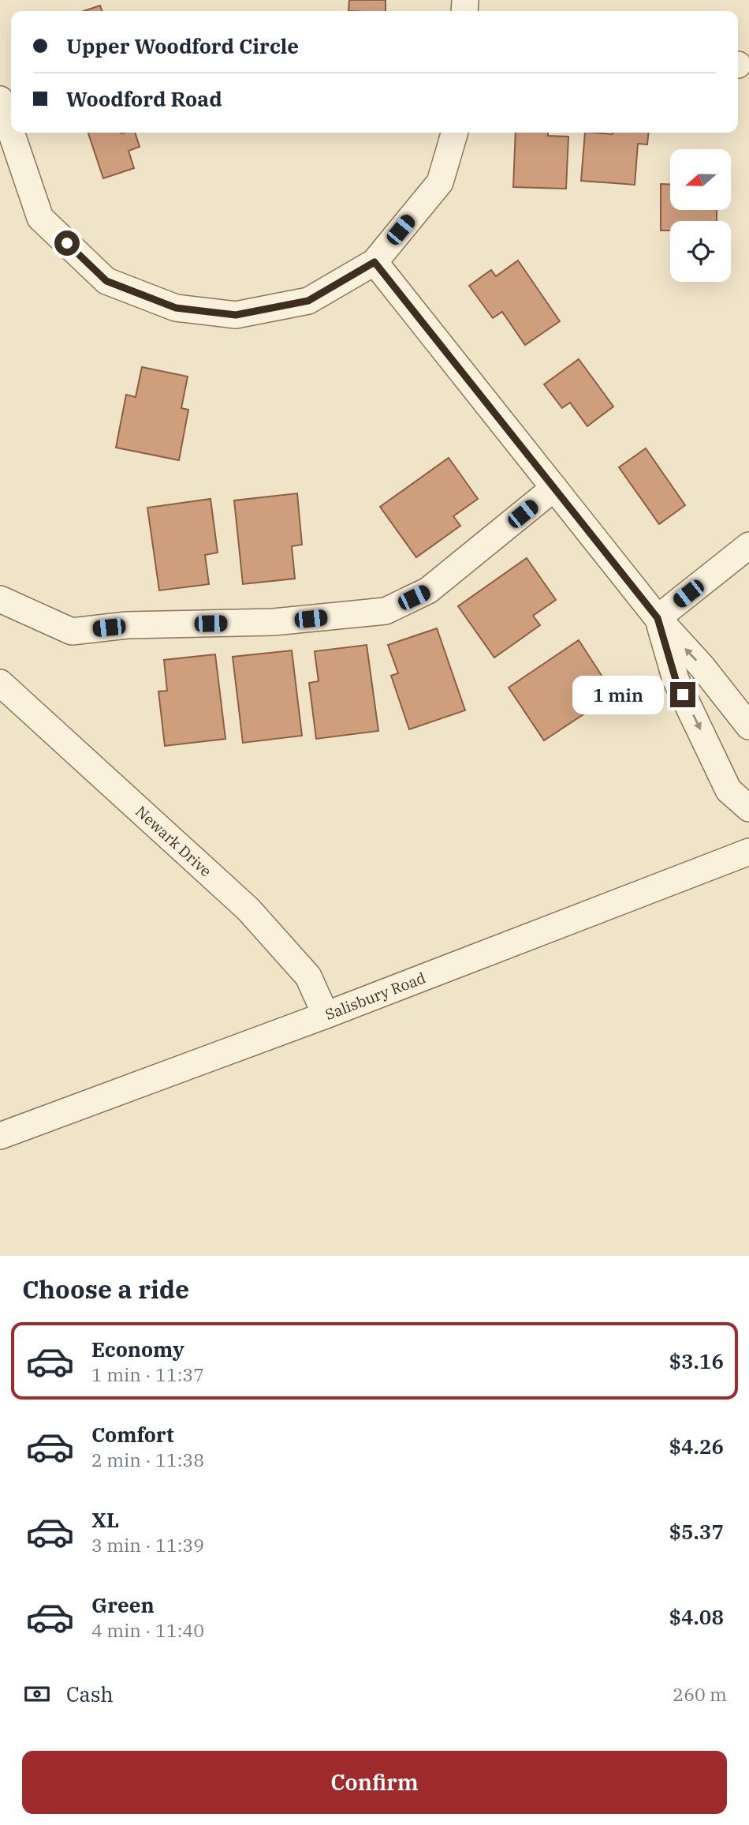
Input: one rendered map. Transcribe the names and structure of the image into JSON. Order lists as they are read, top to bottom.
{
  "streets": {
    "street": ["Newark Drive", "Salisbury Road"]
  },
  "crossings": [
    ["Newark Drive", "Salisbury Road"]
  ],
  "north": "left",
  "page": {
    "banner": ["Upper Woodford Circle", "Woodford Road"],
    "bubble": "1 min",
    "heading": "Choose a ride",
    "list": [
      {
        "name": "Economy",
        "note": "1 min · 11:37",
        "value": "$3.16"
      },
      {
        "name": "Comfort",
        "note": "2 min · 11:38",
        "value": "$4.26"
      },
      {
        "name": "XL",
        "note": "3 min · 11:39",
        "value": "$5.37"
      },
      {
        "name": "Green",
        "note": "4 min · 11:40",
        "value": "$4.08"
      }
    ],
    "pay": ["Cash", "260 m"],
    "buttons": "Confirm"
  }
}
